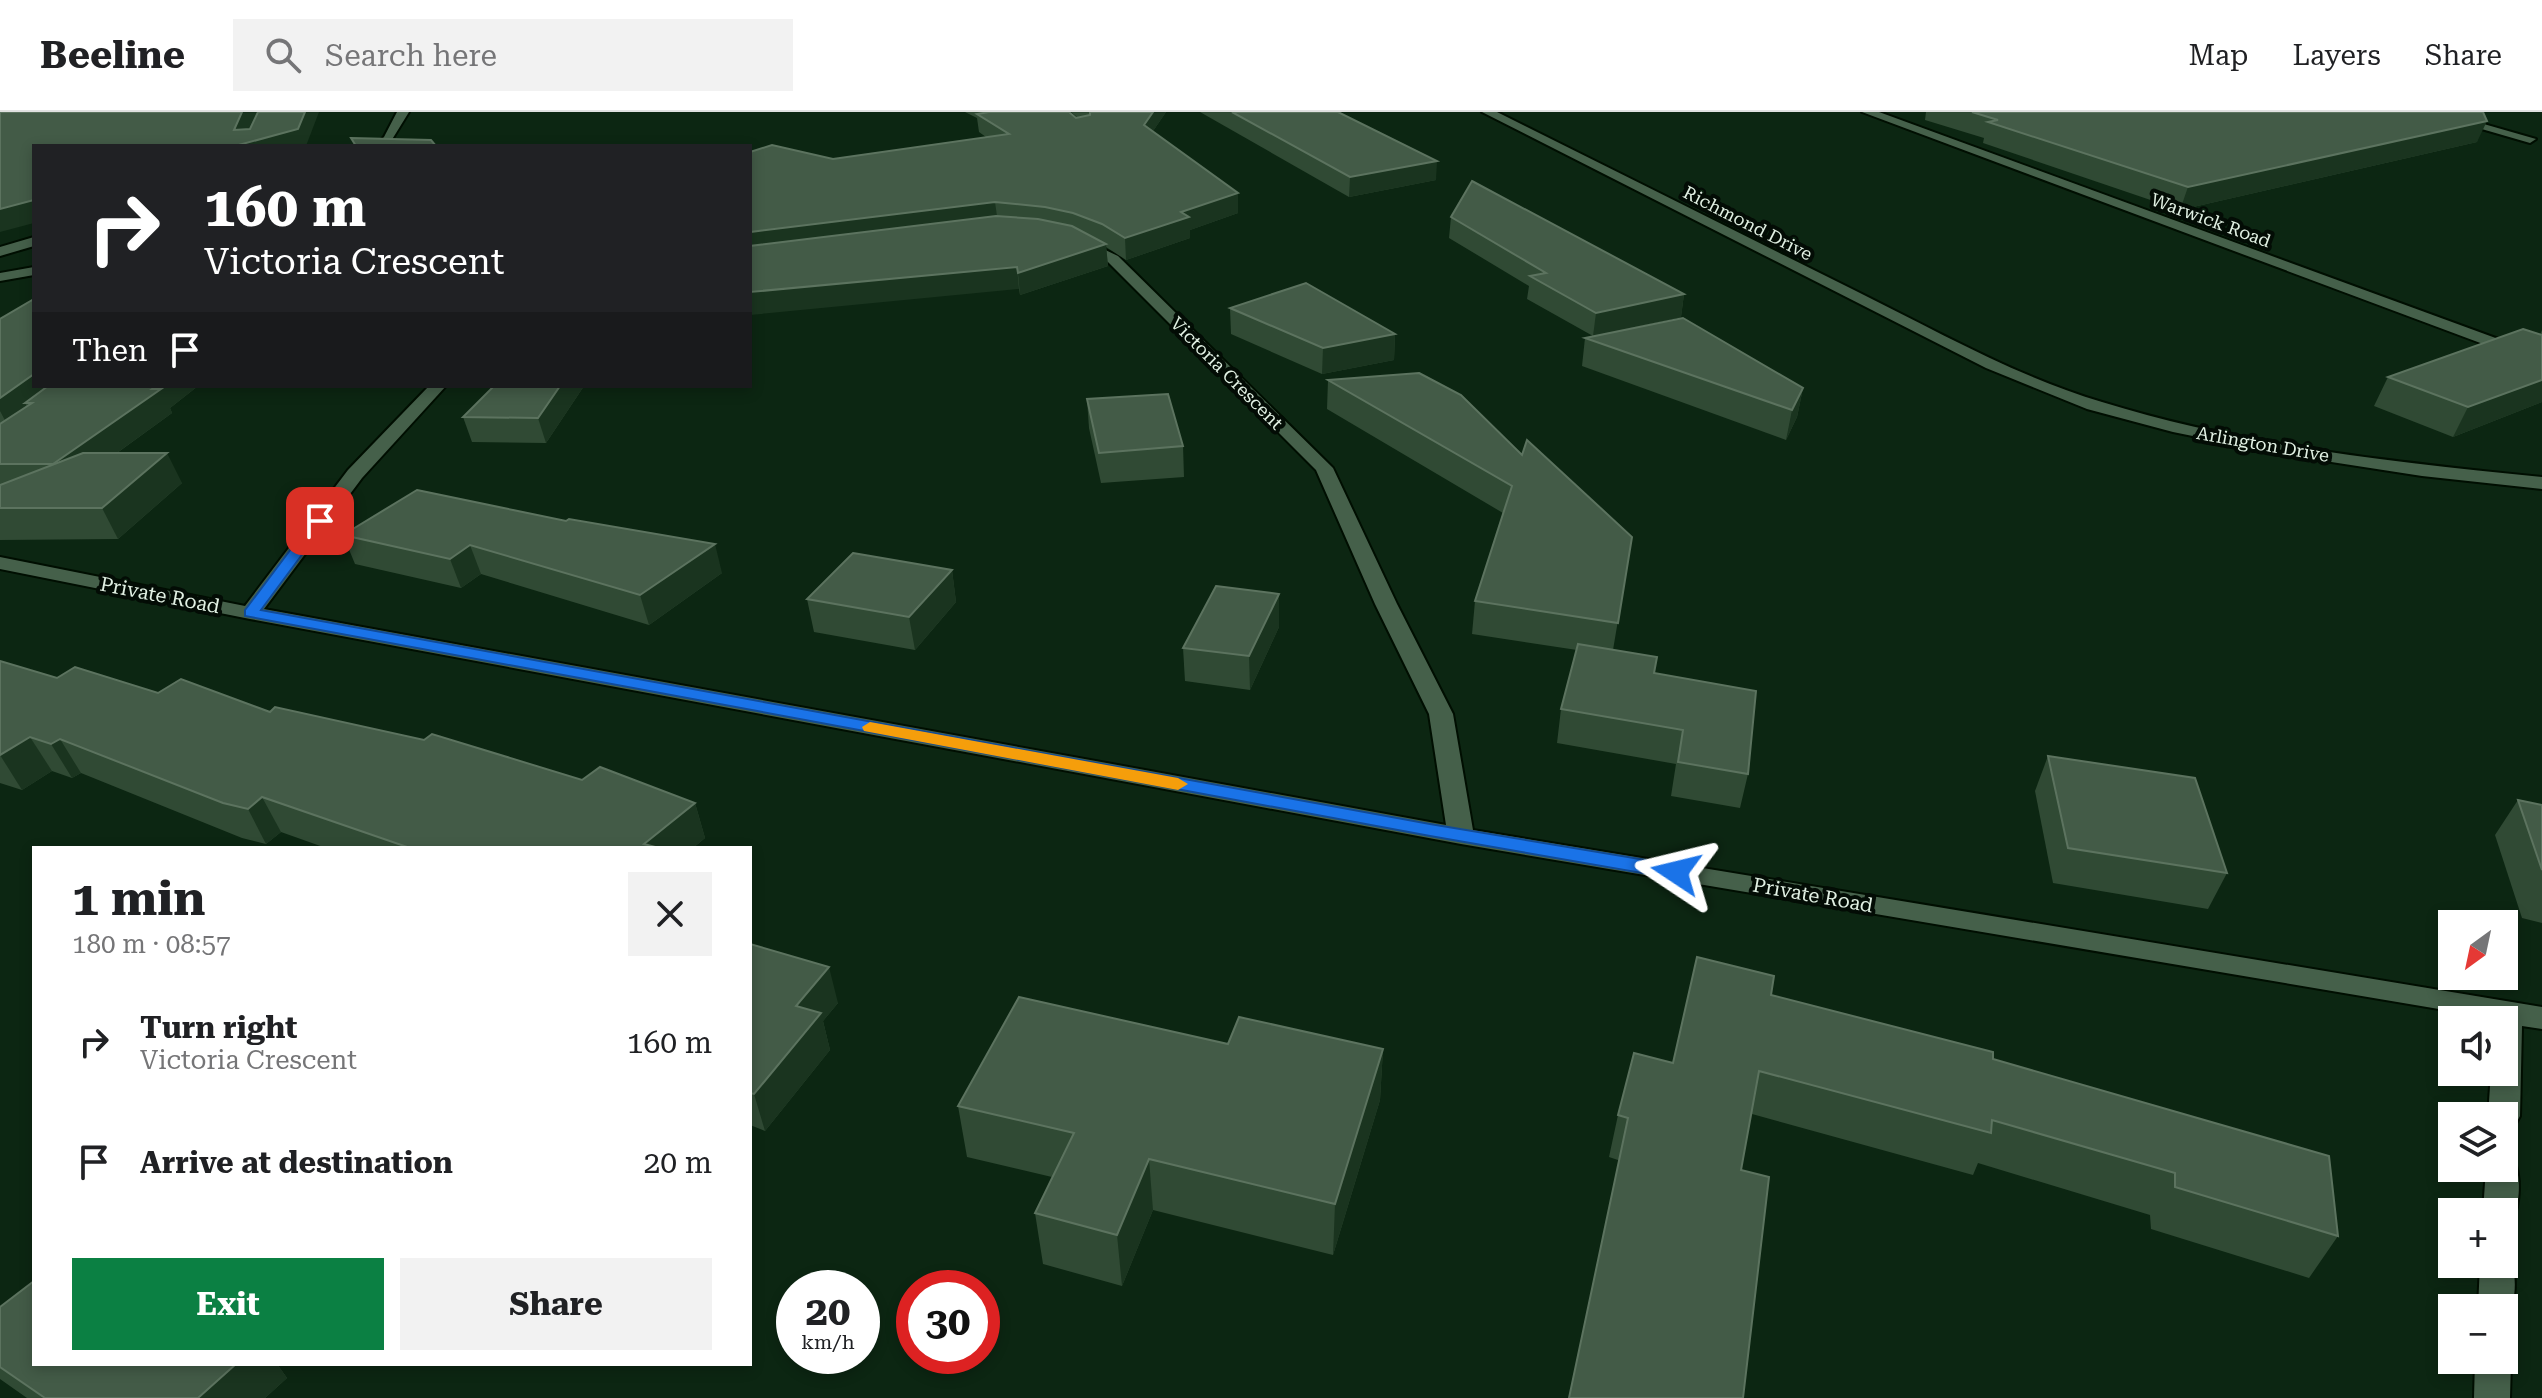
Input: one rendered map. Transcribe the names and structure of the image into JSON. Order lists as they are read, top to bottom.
{
  "streets": {
    "street": [
      "Warwick Road",
      "Richmond Drive",
      "Victoria Crescent",
      "Arlington Drive",
      "Private Road"
    ]
  },
  "crossings": [
    ["Richmond Drive", "Arlington Drive"],
    ["Victoria Crescent", "Private Road"]
  ],
  "north": "bottom left",
  "page": {
    "header": "Beeline",
    "search": "Search here",
    "nav": ["Map", "Layers", "Share"],
    "turn": ["160 m", "Victoria Crescent"],
    "then": "Then",
    "heading": ["1 min", "180 m · 08:57"],
    "map_buttons": ["+", "−"],
    "list": [
      {
        "name": "Turn right",
        "note": "Victoria Crescent",
        "value": "160 m"
      },
      {
        "name": "Arrive at destination",
        "value": "20 m"
      }
    ],
    "buttons": ["Exit", "Share"],
    "speed": "20 km/h",
    "limit": "30"
  }
}
